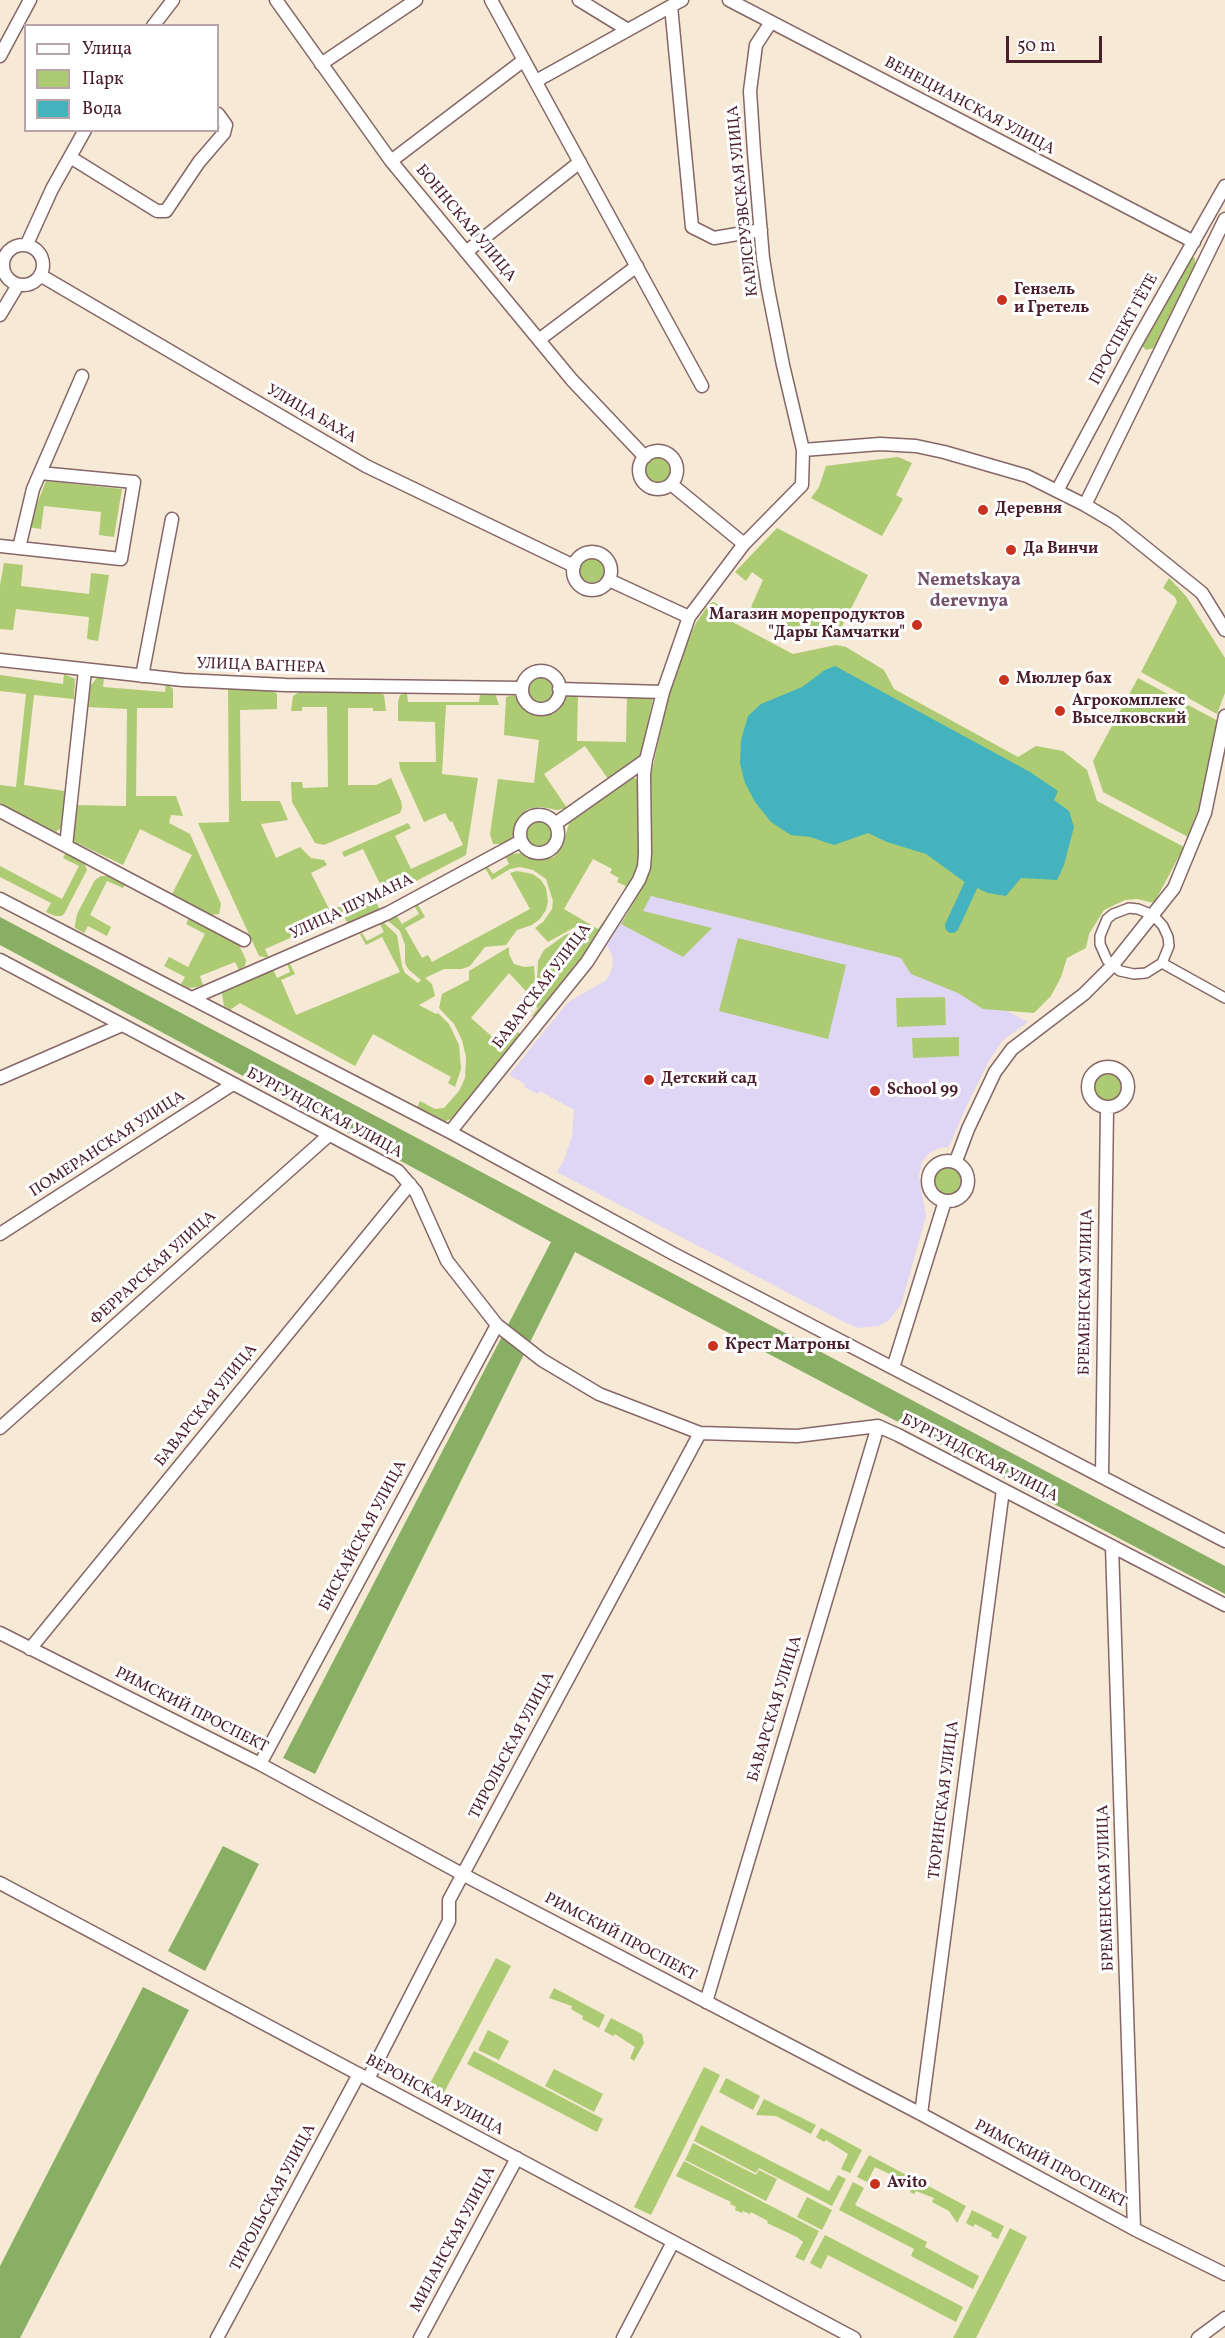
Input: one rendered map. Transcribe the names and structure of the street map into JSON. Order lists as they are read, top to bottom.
{
  "streets": {
    "street": [
      "ВЕНЕЦИАНСКАЯ УЛИЦА",
      "КАРЛСРУЭВСКАЯ УЛИЦА",
      "БОННСКАЯ УЛИЦА",
      "ПРОСПЕКТ ГЁТЕ",
      "УЛИЦА БАХА",
      "УЛИЦА ВАГНЕРА",
      "УЛИЦА ШУМАНА",
      "БАВАРСКАЯ УЛИЦА",
      "БУРГУНДСКАЯ УЛИЦА",
      "ПОМЕРАНСКАЯ УЛИЦА",
      "ФЕРРАРСКАЯ УЛИЦА",
      "БРЕМЕНСКАЯ УЛИЦА",
      "БИСКАЙСКАЯ УЛИЦА",
      "РИМСКИЙ ПРОСПЕКТ",
      "ТИРОЛЬСКАЯ УЛИЦА",
      "ТЮРИНСКАЯ УЛИЦА",
      "ВЕРОНСКАЯ УЛИЦА",
      "МИЛАНСКАЯ УЛИЦА"
    ]
  },
  "crossings": [
    ["ВЕНЕЦИАНСКАЯ УЛИЦА", "КАРЛСРУЭВСКАЯ УЛИЦА"],
    ["ВЕНЕЦИАНСКАЯ УЛИЦА", "ПРОСПЕКТ ГЁТЕ"],
    ["КАРЛСРУЭВСКАЯ УЛИЦА", "БАВАРСКАЯ УЛИЦА"],
    ["БАВАРСКАЯ УЛИЦА", "БУРГУНДСКАЯ УЛИЦА"],
    ["БАВАРСКАЯ УЛИЦА", "РИМСКИЙ ПРОСПЕКТ"],
    ["БУРГУНДСКАЯ УЛИЦА", "ПОМЕРАНСКАЯ УЛИЦА"],
    ["БУРГУНДСКАЯ УЛИЦА", "ФЕРРАРСКАЯ УЛИЦА"],
    ["БУРГУНДСКАЯ УЛИЦА", "БРЕМЕНСКАЯ УЛИЦА"],
    ["БУРГУНДСКАЯ УЛИЦА", "БИСКАЙСКАЯ УЛИЦА"],
    ["БУРГУНДСКАЯ УЛИЦА", "ТИРОЛЬСКАЯ УЛИЦА"],
    ["БУРГУНДСКАЯ УЛИЦА", "ТЮРИНСКАЯ УЛИЦА"],
    ["БРЕМЕНСКАЯ УЛИЦА", "РИМСКИЙ ПРОСПЕКТ"],
    ["БИСКАЙСКАЯ УЛИЦА", "РИМСКИЙ ПРОСПЕКТ"],
    ["РИМСКИЙ ПРОСПЕКТ", "ТИРОЛЬСКАЯ УЛИЦА"],
    ["РИМСКИЙ ПРОСПЕКТ", "ТЮРИНСКАЯ УЛИЦА"],
    ["ТИРОЛЬСКАЯ УЛИЦА", "ВЕРОНСКАЯ УЛИЦА"],
    ["ВЕРОНСКАЯ УЛИЦА", "МИЛАНСКАЯ УЛИЦА"]
  ],
  "districts": ["Nemetskaya derevnya"],
  "places": [
    "Гензель и Гретель",
    "Деревня",
    "Да Винчи",
    "Магазин морепродуктов \"Дары Камчатки\"",
    "Мюллер бах",
    "Агрокомплекс Выселковский",
    "Детский сад",
    "School 99",
    "Крест Матроны",
    "Avito"
  ],
  "legend": ["Улица", "Парк", "Вода"],
  "scale_bar": "50 m"
}
